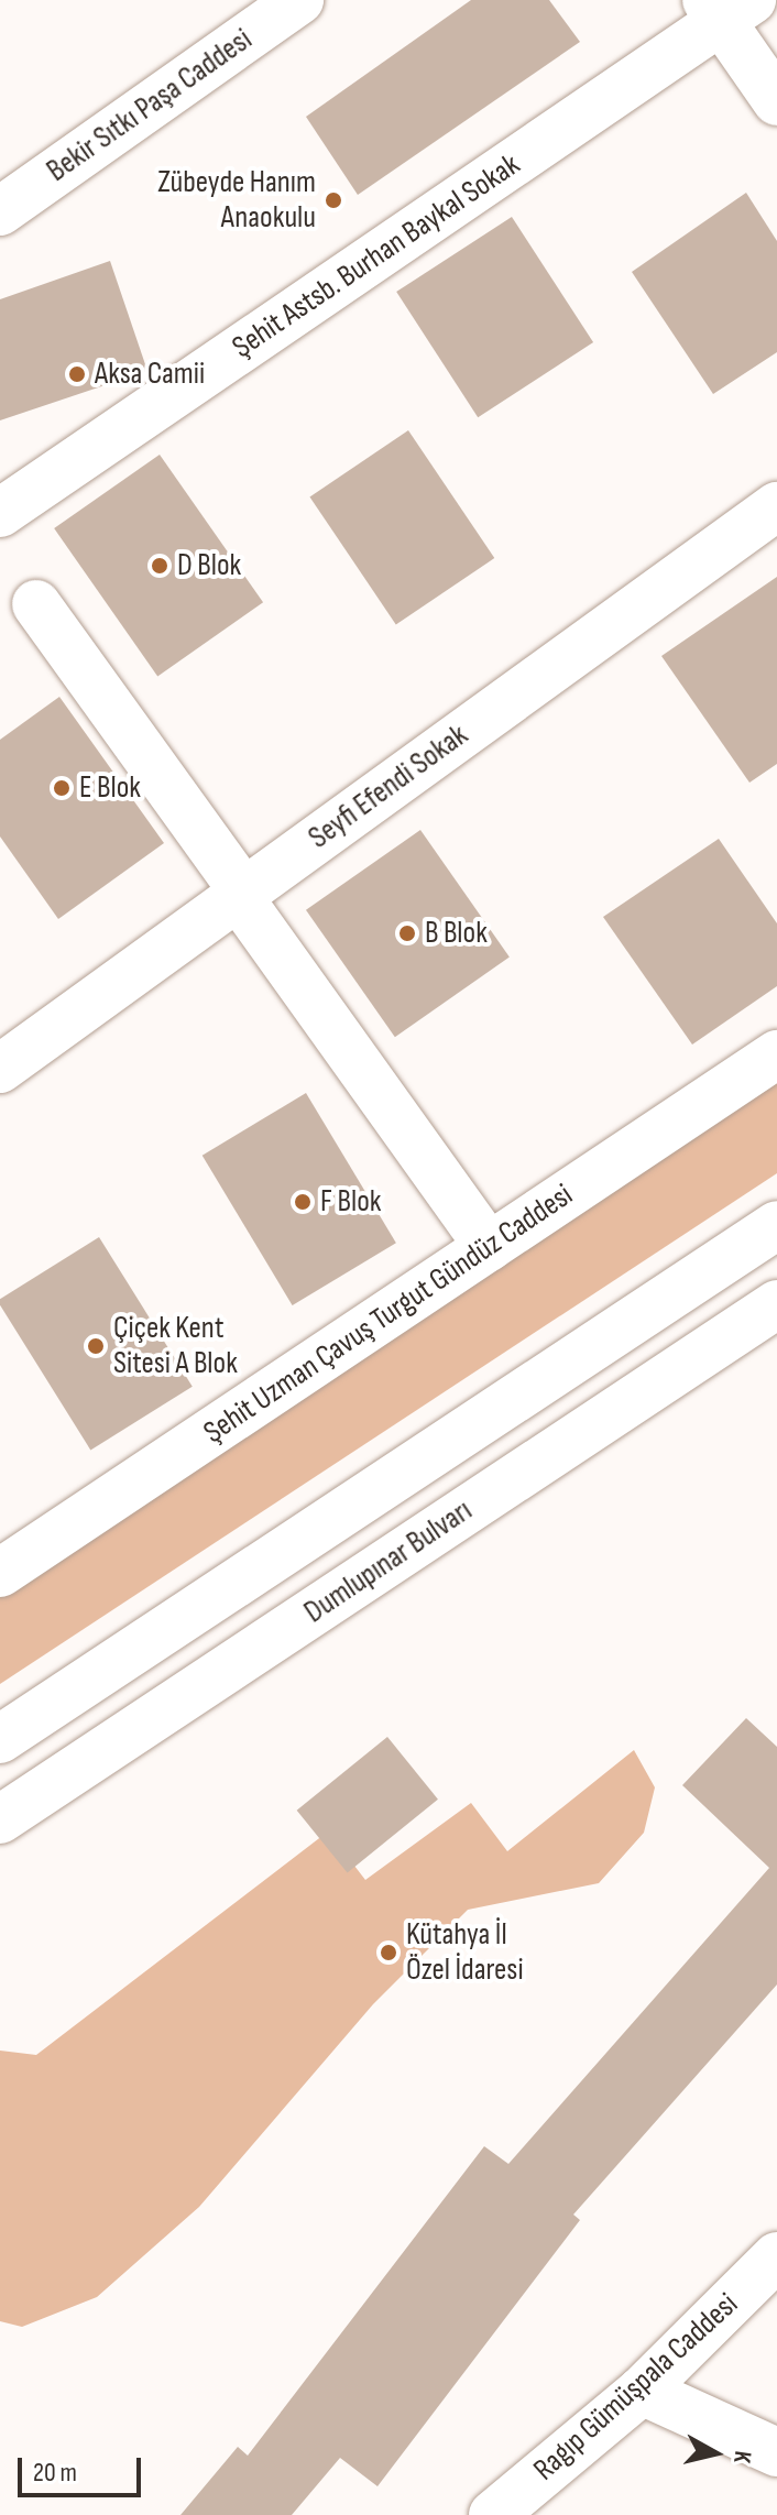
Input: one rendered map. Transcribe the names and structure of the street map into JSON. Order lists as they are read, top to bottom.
{
  "streets": {
    "street": [
      "Bekir Sıtkı Paşa Caddesi",
      "Şehit Astsb. Burhan Baykal Sokak",
      "Seyfi Efendi Sokak",
      "Şehit Uzman Çavuş Turgut Gündüz Caddesi",
      "Dumlupınar Bulvarı",
      "Ragıp Gümüşpala Caddesi"
    ]
  },
  "places": [
    "Zübeyde Hanım Anaokulu",
    "Aksa Camii",
    "D Blok",
    "E Blok",
    "B Blok",
    "F Blok",
    "Çiçek Kent Sitesi A Blok",
    "Kütahya İl Özel İdaresi"
  ],
  "scale_bar": "20 m",
  "north": "right"
}
